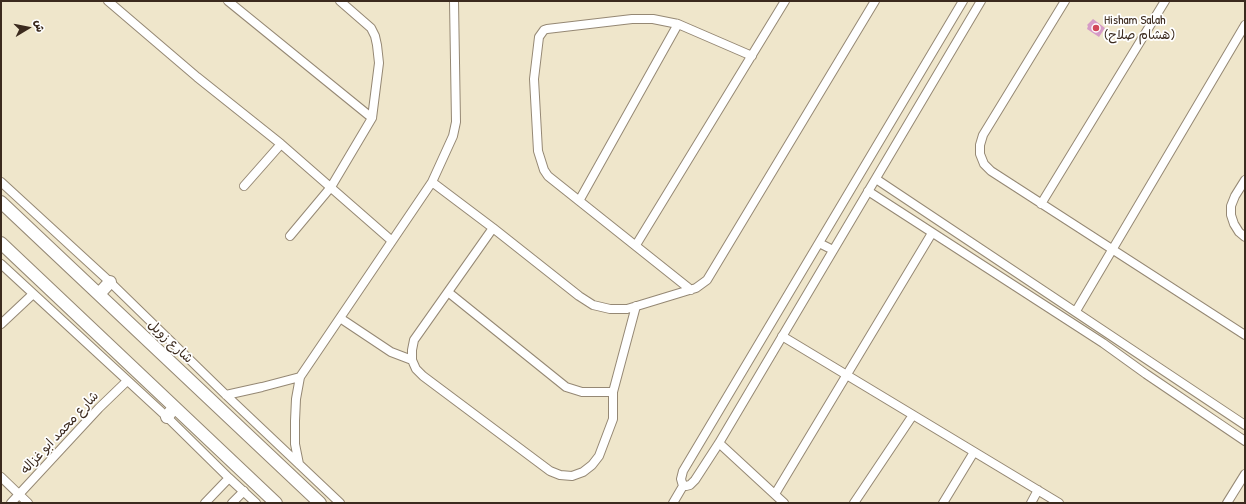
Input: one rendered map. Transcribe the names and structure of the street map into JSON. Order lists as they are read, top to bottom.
{
  "streets": {
    "main road": ["شارع زويل"],
    "street": ["شارع محمد ابو غزاله"]
  },
  "places": ["Hisham Salah (هشام صلاح)"],
  "north": "right"
}
